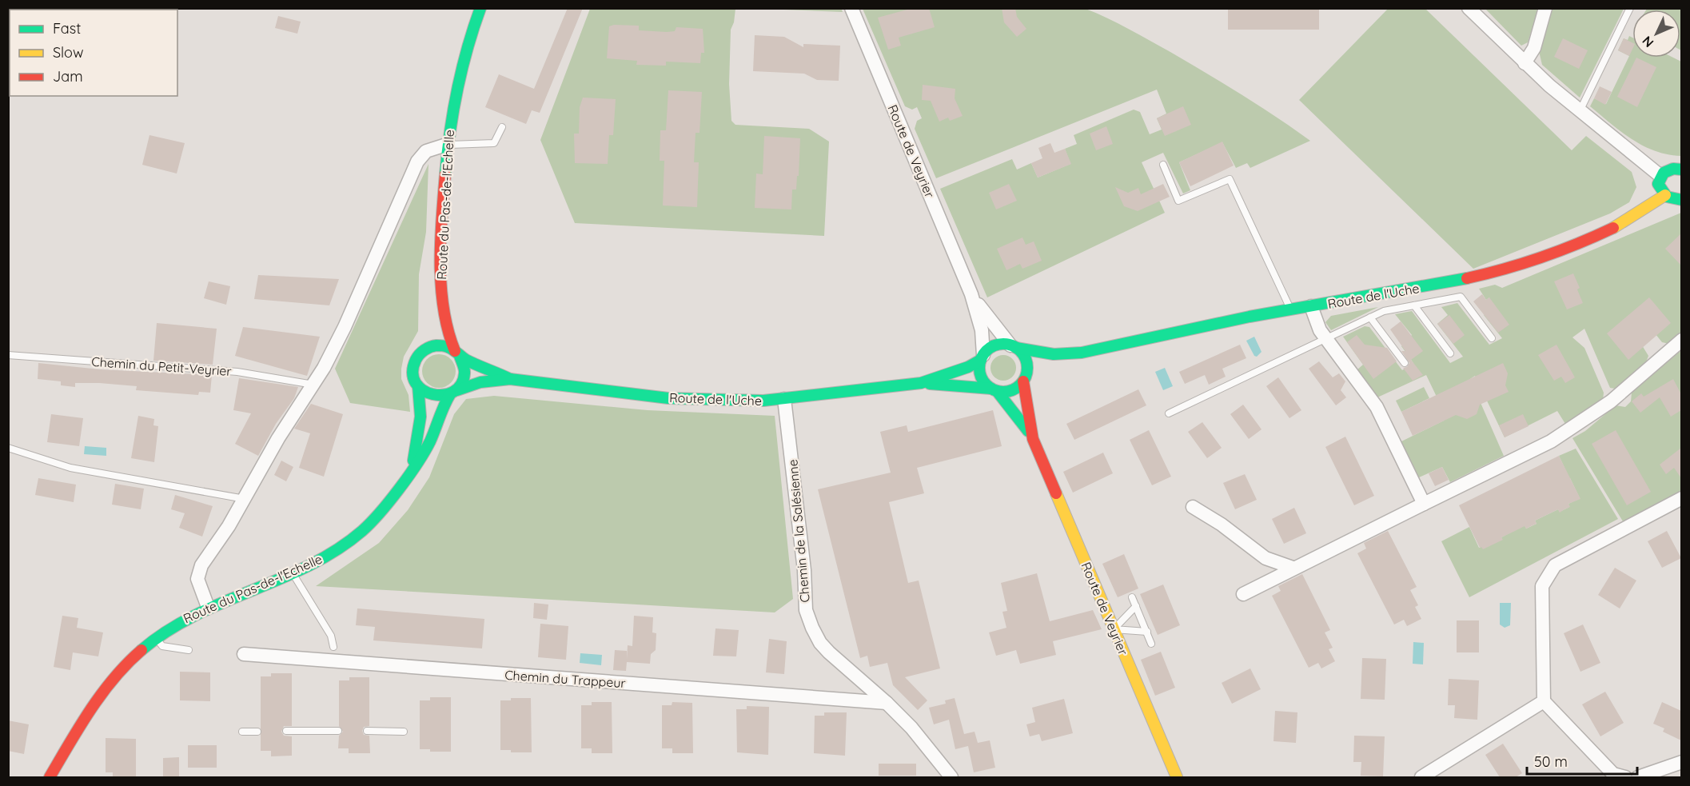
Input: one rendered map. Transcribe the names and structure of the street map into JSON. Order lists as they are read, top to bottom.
{
  "streets": {
    "street": [
      "Route de Veyrier",
      "Route du Pas-de-l'Echelle",
      "Route de l'Uche",
      "Chemin de la Salésienne",
      "Chemin du Trappeur"
    ],
    "lane": ["Chemin du Petit-Veyrier"]
  },
  "crossings": [
    ["Route de Veyrier", "Route de l'Uche"],
    ["Route du Pas-de-l'Echelle", "Route de l'Uche"],
    ["Route de l'Uche", "Chemin de la Salésienne"],
    ["Chemin de la Salésienne", "Chemin du Trappeur"]
  ],
  "legend": ["Fast", "Slow", "Jam"],
  "scale_bar": "50 m",
  "north": "bottom left"
}
